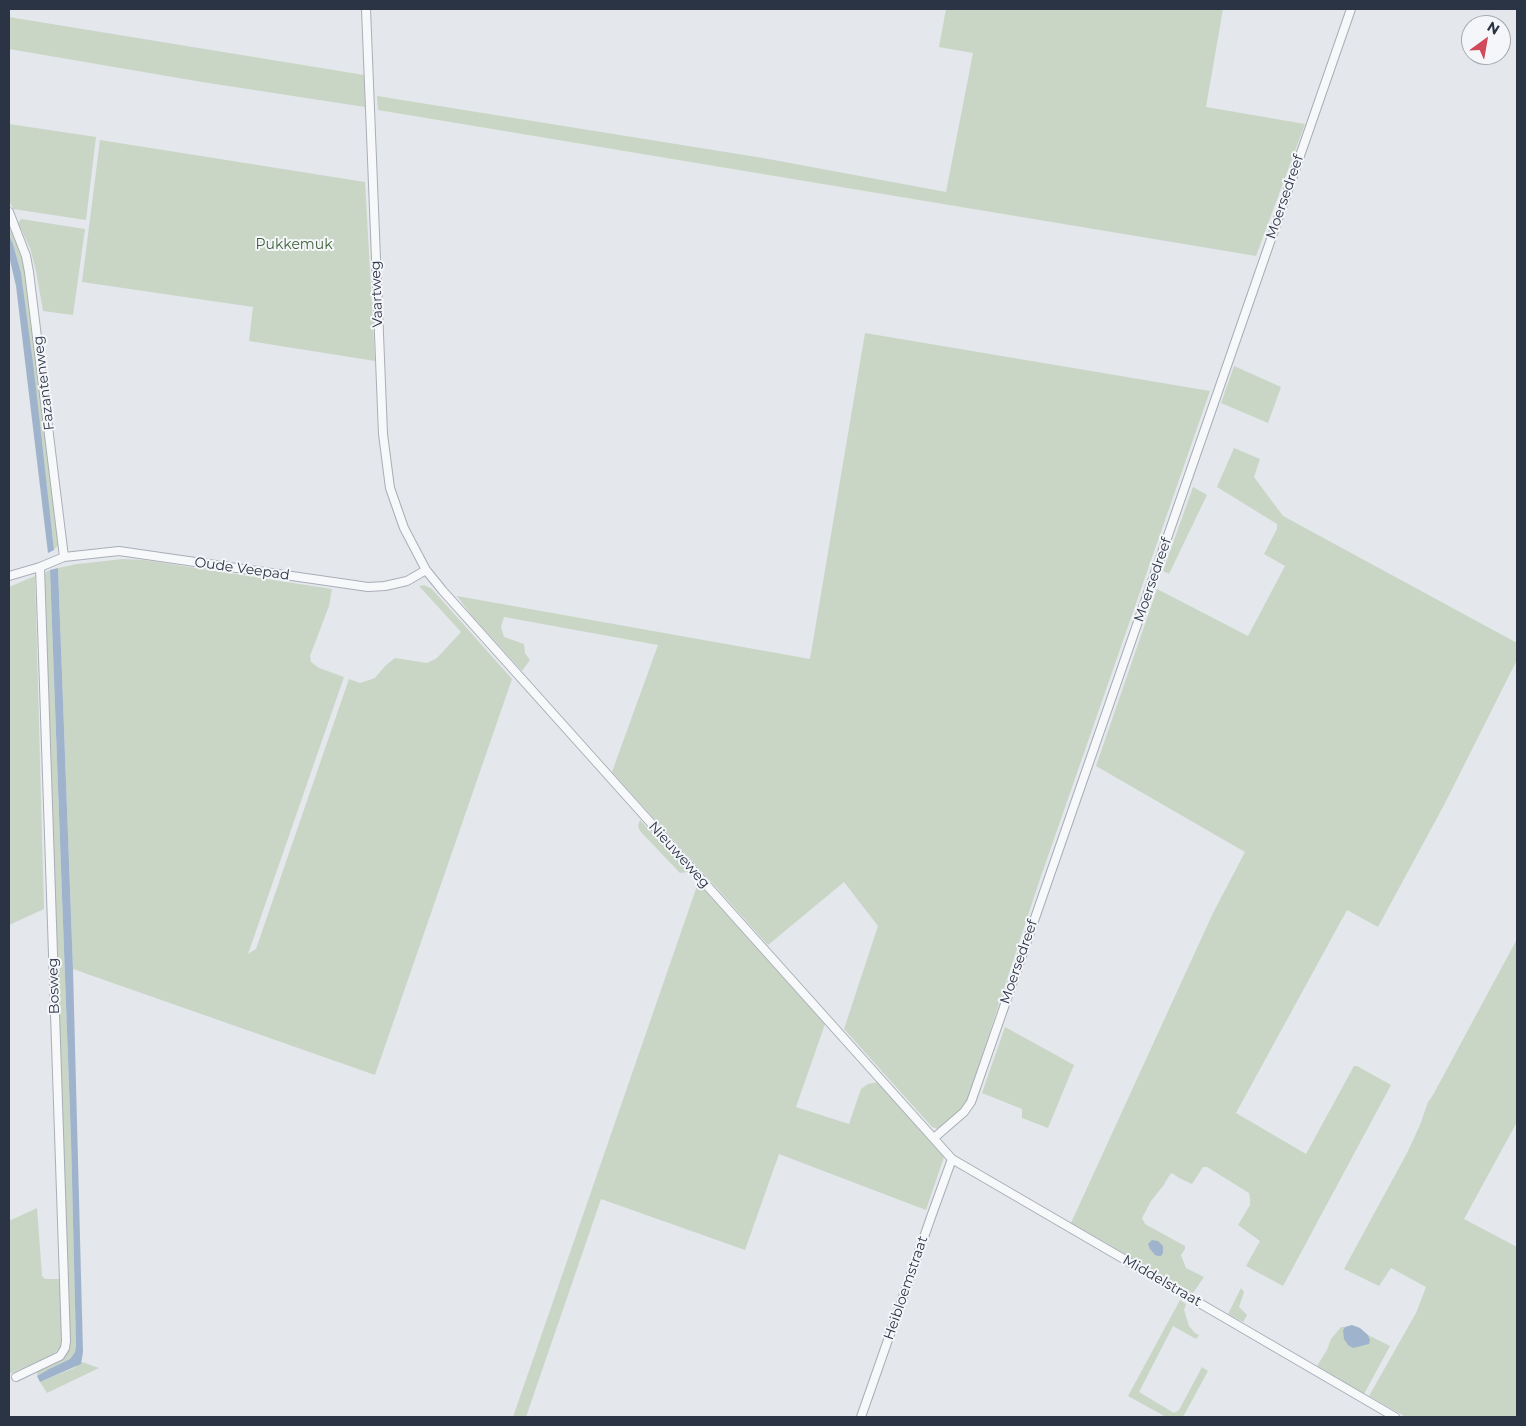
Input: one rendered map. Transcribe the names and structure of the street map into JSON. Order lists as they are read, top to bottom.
{
  "streets": {
    "street": [
      "Moersedreef",
      "Vaartweg",
      "Fazantenweg",
      "Oude Veepad",
      "Nieuweweg",
      "Bosweg",
      "Middelstraat",
      "Heibloemstraat"
    ]
  },
  "crossings": [
    ["Moersedreef", "Nieuweweg"],
    ["Moersedreef", "Middelstraat"],
    ["Vaartweg", "Oude Veepad"],
    ["Vaartweg", "Nieuweweg"],
    ["Fazantenweg", "Oude Veepad"],
    ["Oude Veepad", "Nieuweweg"],
    ["Oude Veepad", "Bosweg"],
    ["Nieuweweg", "Middelstraat"],
    ["Middelstraat", "Heibloemstraat"]
  ],
  "parks": ["Pukkemuk"],
  "north": "top right"
}
